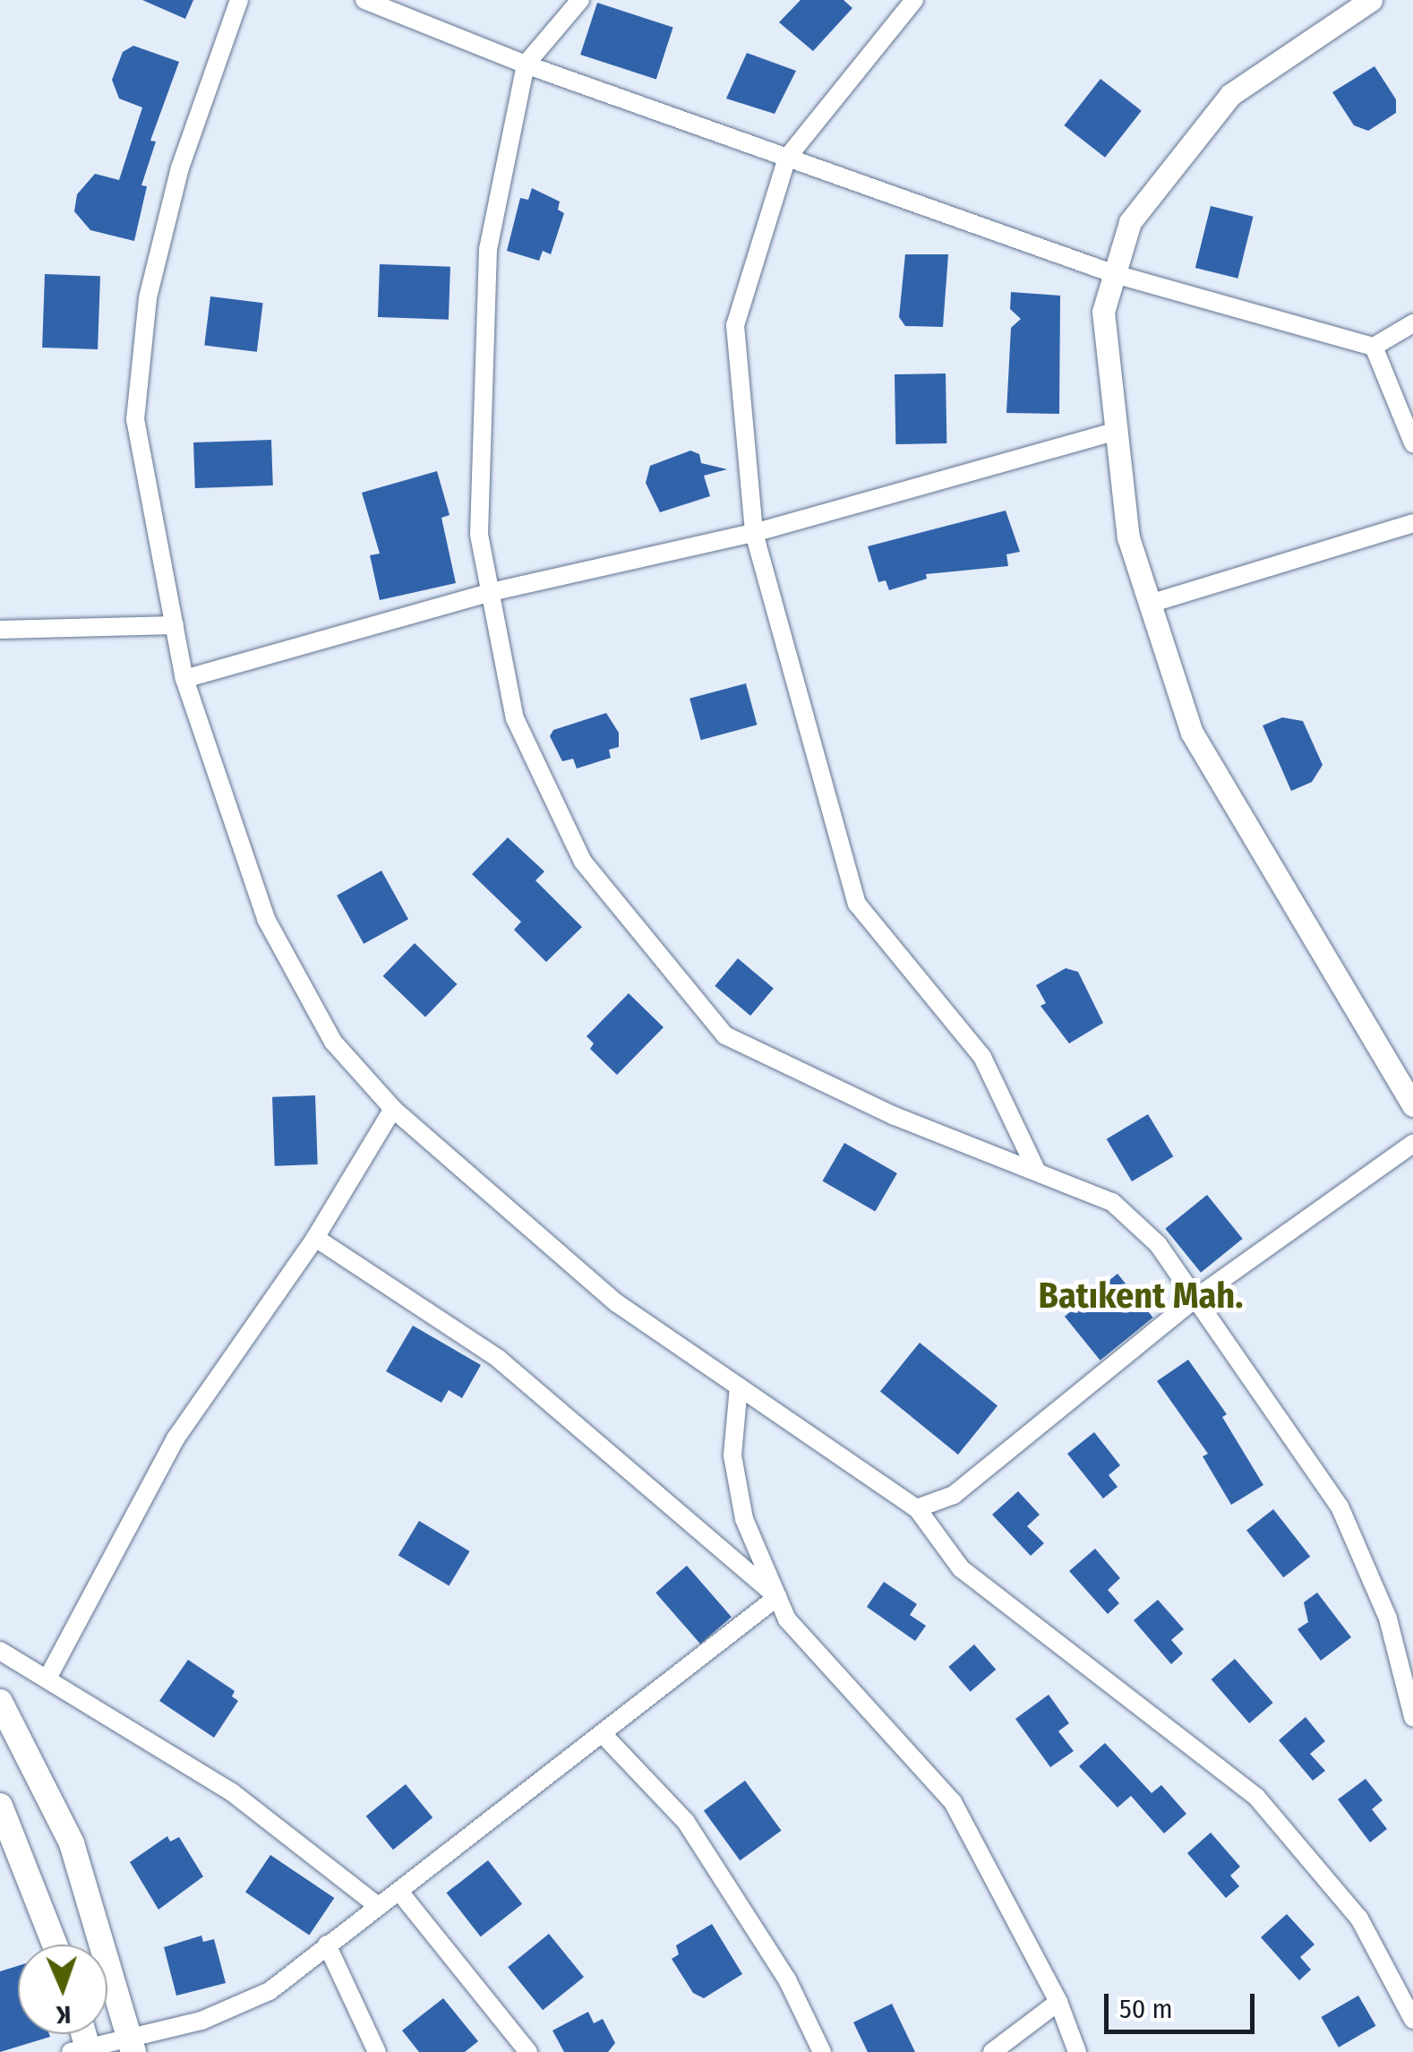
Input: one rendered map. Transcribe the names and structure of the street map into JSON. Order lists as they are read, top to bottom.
{
  "districts": ["Batıkent Mah."],
  "scale_bar": "50 m",
  "north": "bottom"
}
